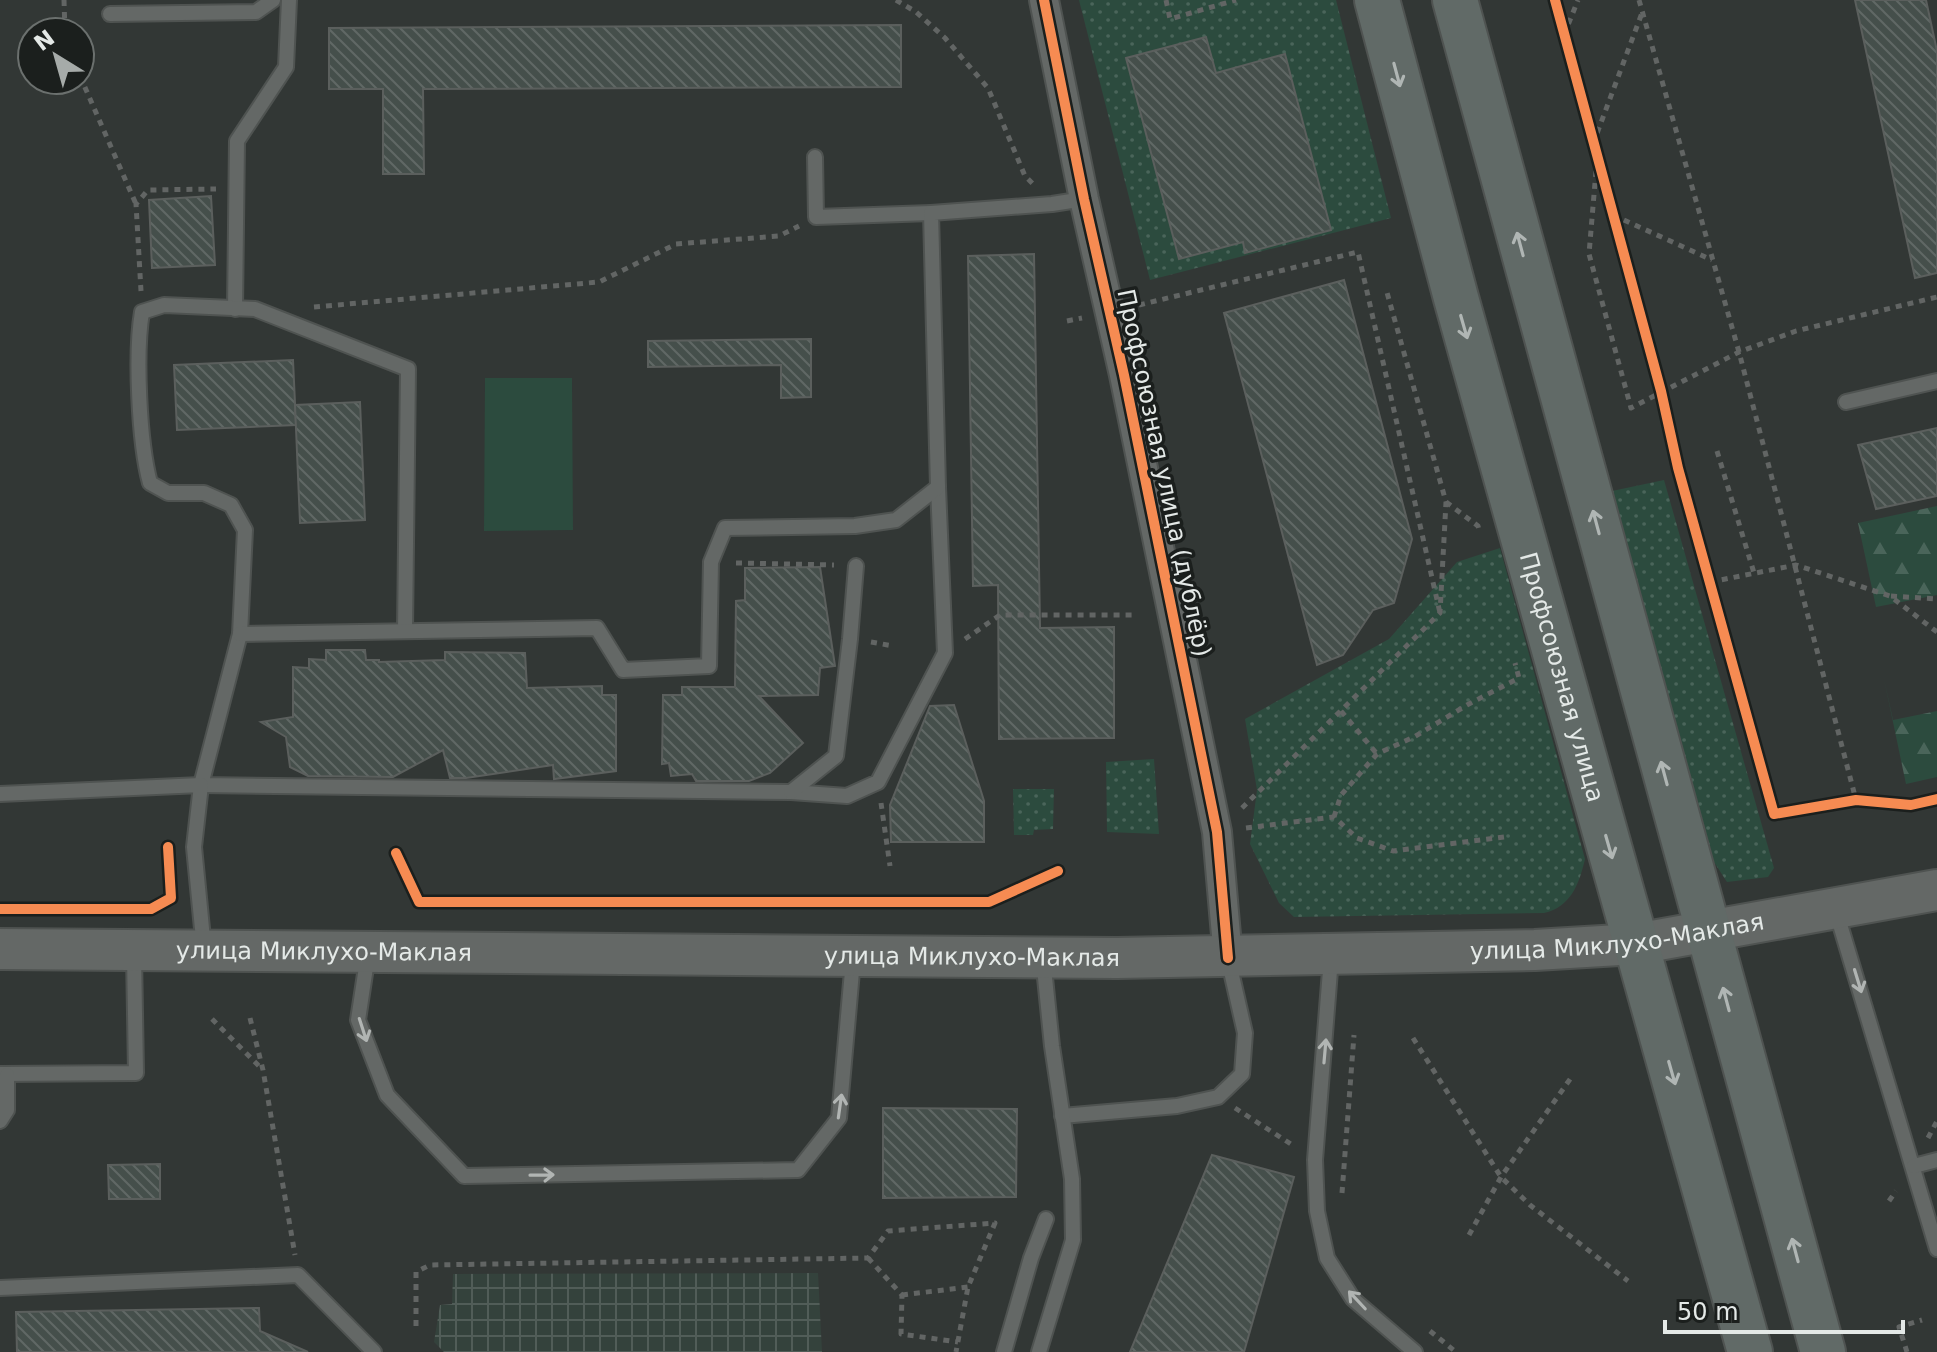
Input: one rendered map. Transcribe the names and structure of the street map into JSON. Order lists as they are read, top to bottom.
{
  "streets": {
    "main road": ["Профсоюзная улица", "улица Миклухо-Маклая"],
    "street": ["Профсоюзная улица (дублёр)"]
  },
  "crossings": [
    ["Профсоюзная улица (дублёр)", "улица Миклухо-Маклая"],
    ["Профсоюзная улица", "улица Миклухо-Маклая"]
  ],
  "scale_bar": "50 m",
  "north": "top left"
}
